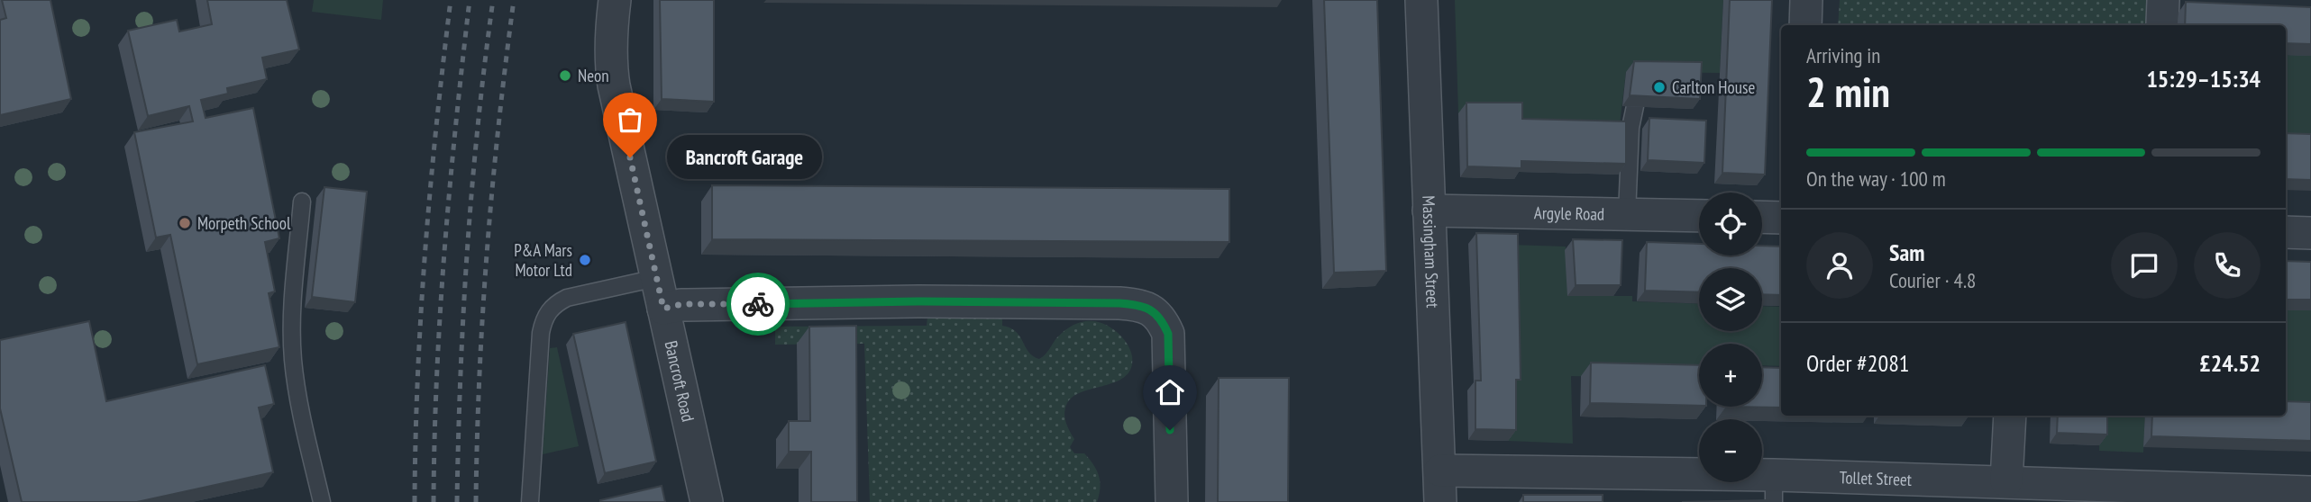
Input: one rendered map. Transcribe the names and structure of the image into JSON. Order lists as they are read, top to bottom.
{
  "streets": {
    "street": [
      "Argyle Road",
      "Massingham Street",
      "Bancroft Road",
      "Tollet Street"
    ]
  },
  "crossings": [
    ["Argyle Road", "Massingham Street"],
    ["Massingham Street", "Tollet Street"]
  ],
  "places": [
    "Neon",
    "Carlton House",
    "Bancroft Garage",
    "Morpeth School",
    "P&A Mars Motor Ltd"
  ],
  "page": {
    "heading": ["2 min", "Arriving in", "15:29–15:34"],
    "panel": [
      "Sam",
      "Courier · 4.8",
      "Order #2081",
      "£24.52"
    ],
    "bar": "On the way · 100 m",
    "bubble": "Bancroft Garage",
    "map_buttons": ["+", "−"]
  }
}
